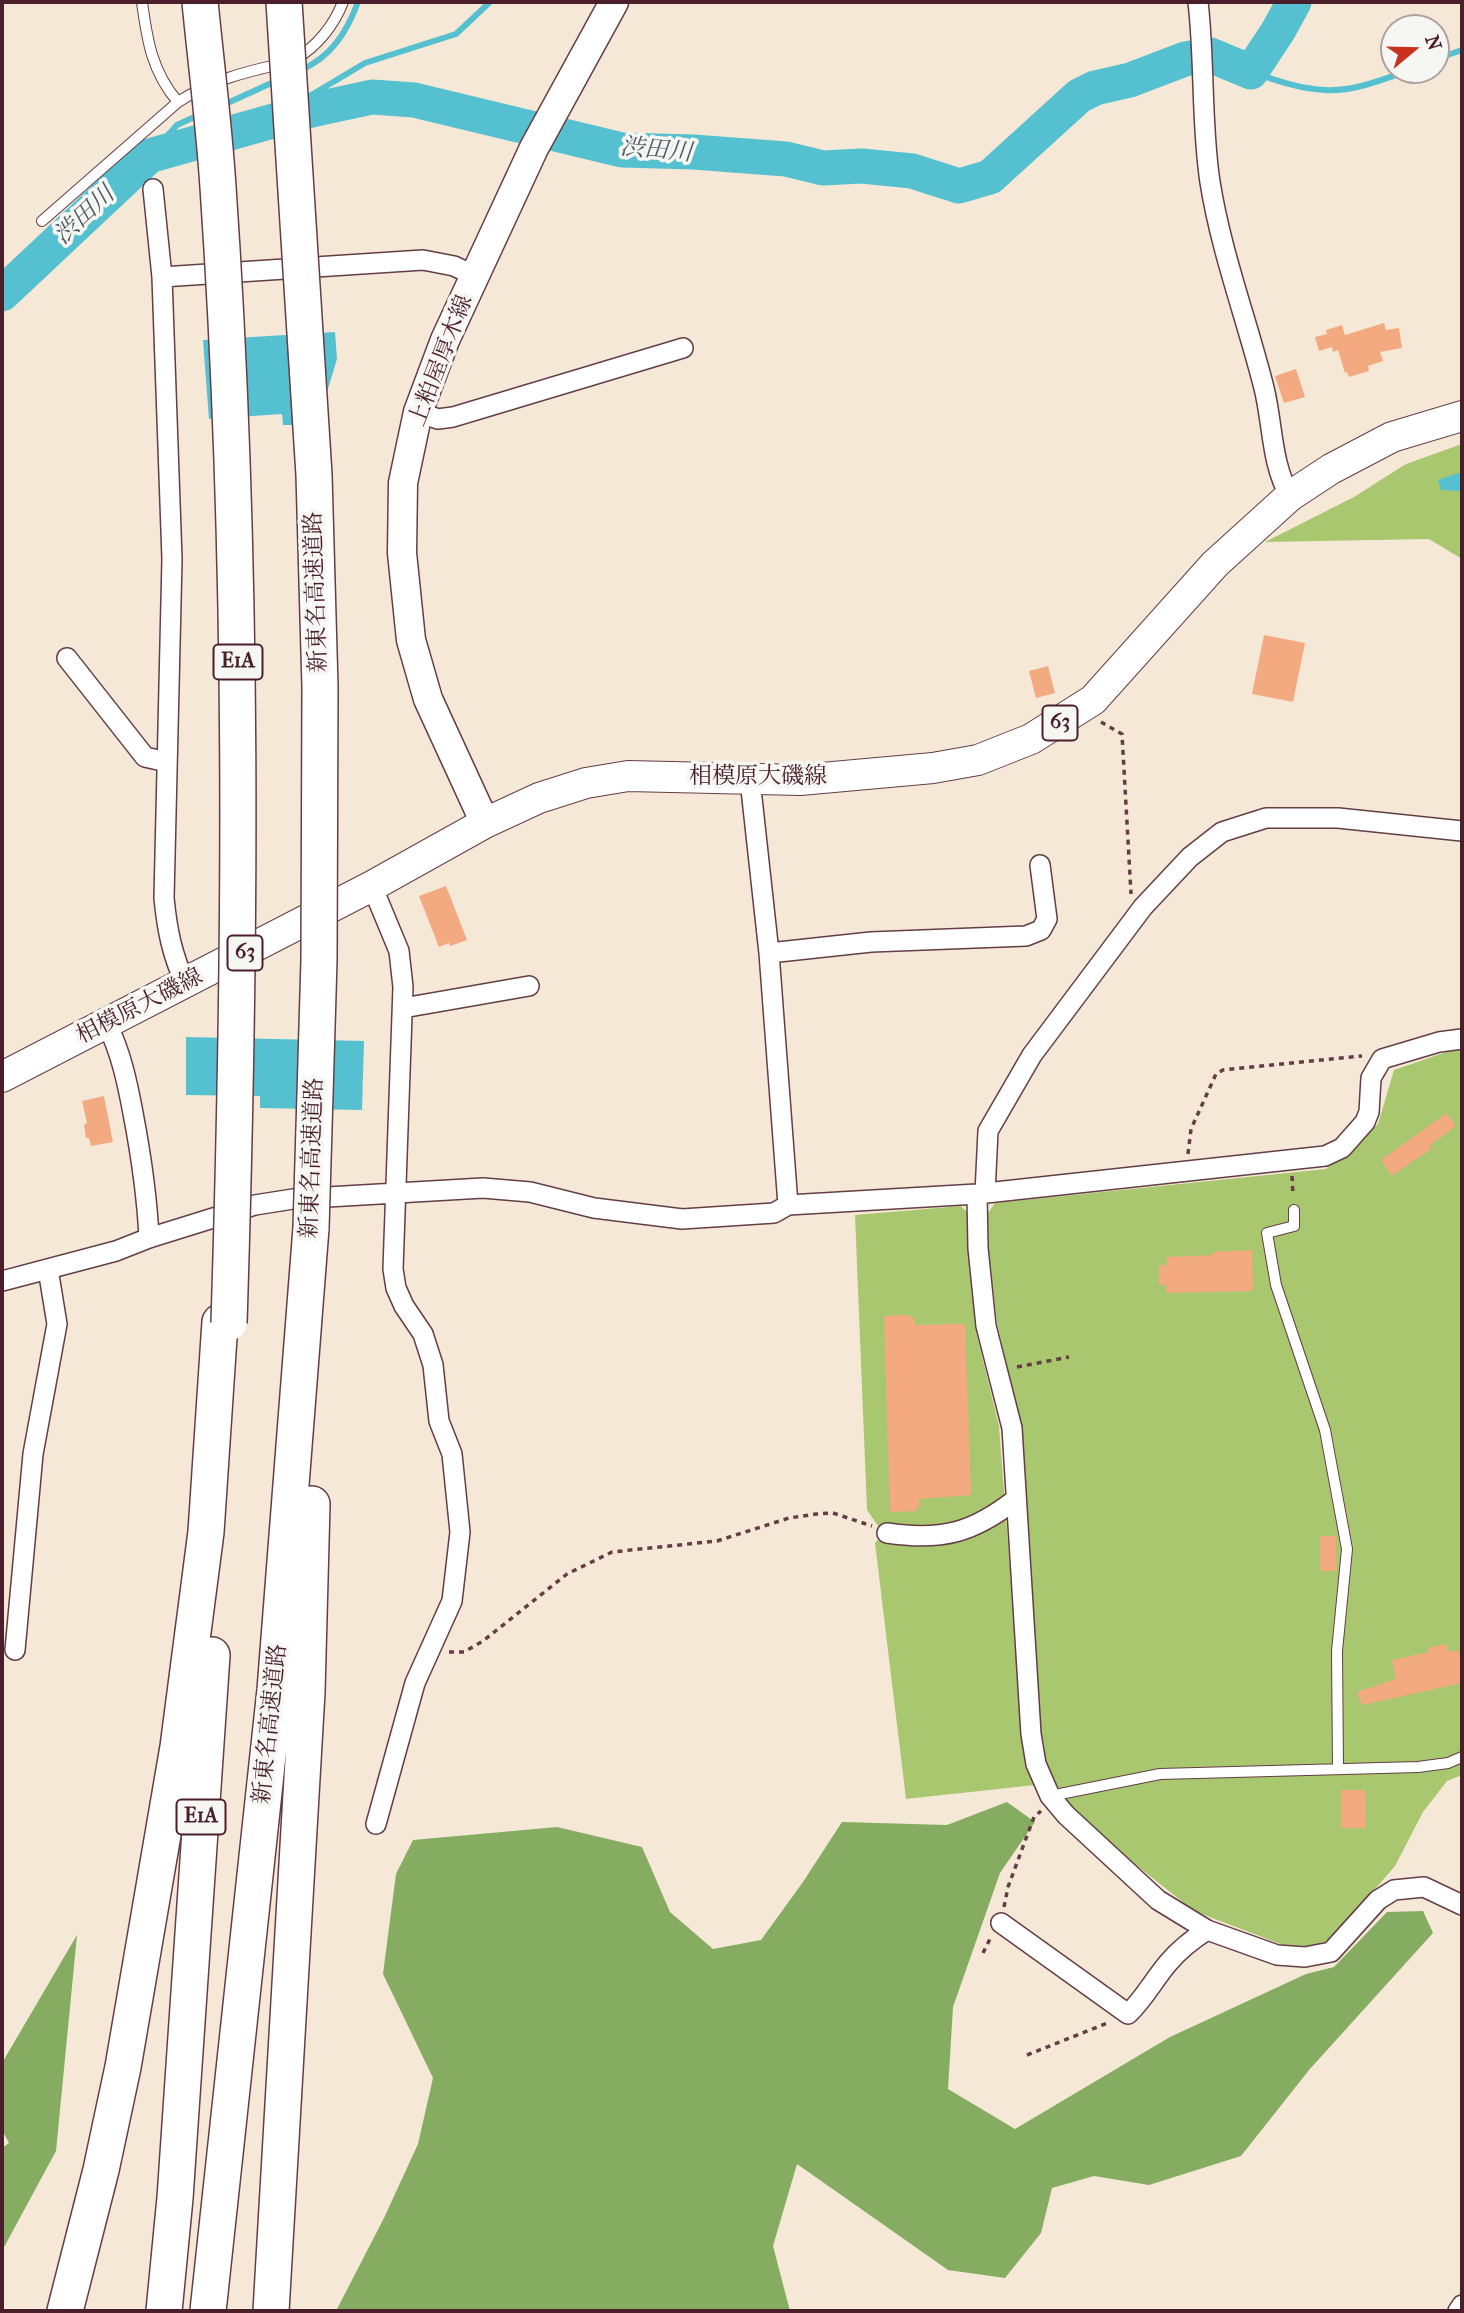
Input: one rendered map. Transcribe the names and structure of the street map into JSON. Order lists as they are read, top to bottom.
{
  "streets": {
    "highway": ["新東名高速道路", "E1A"],
    "main road": ["上粕屋厚木線", "63", "相模原大磯線"]
  },
  "crossings": [
    ["上粕屋厚木線", "相模原大磯線"]
  ],
  "water": ["渋田川"],
  "north": "right"
}
